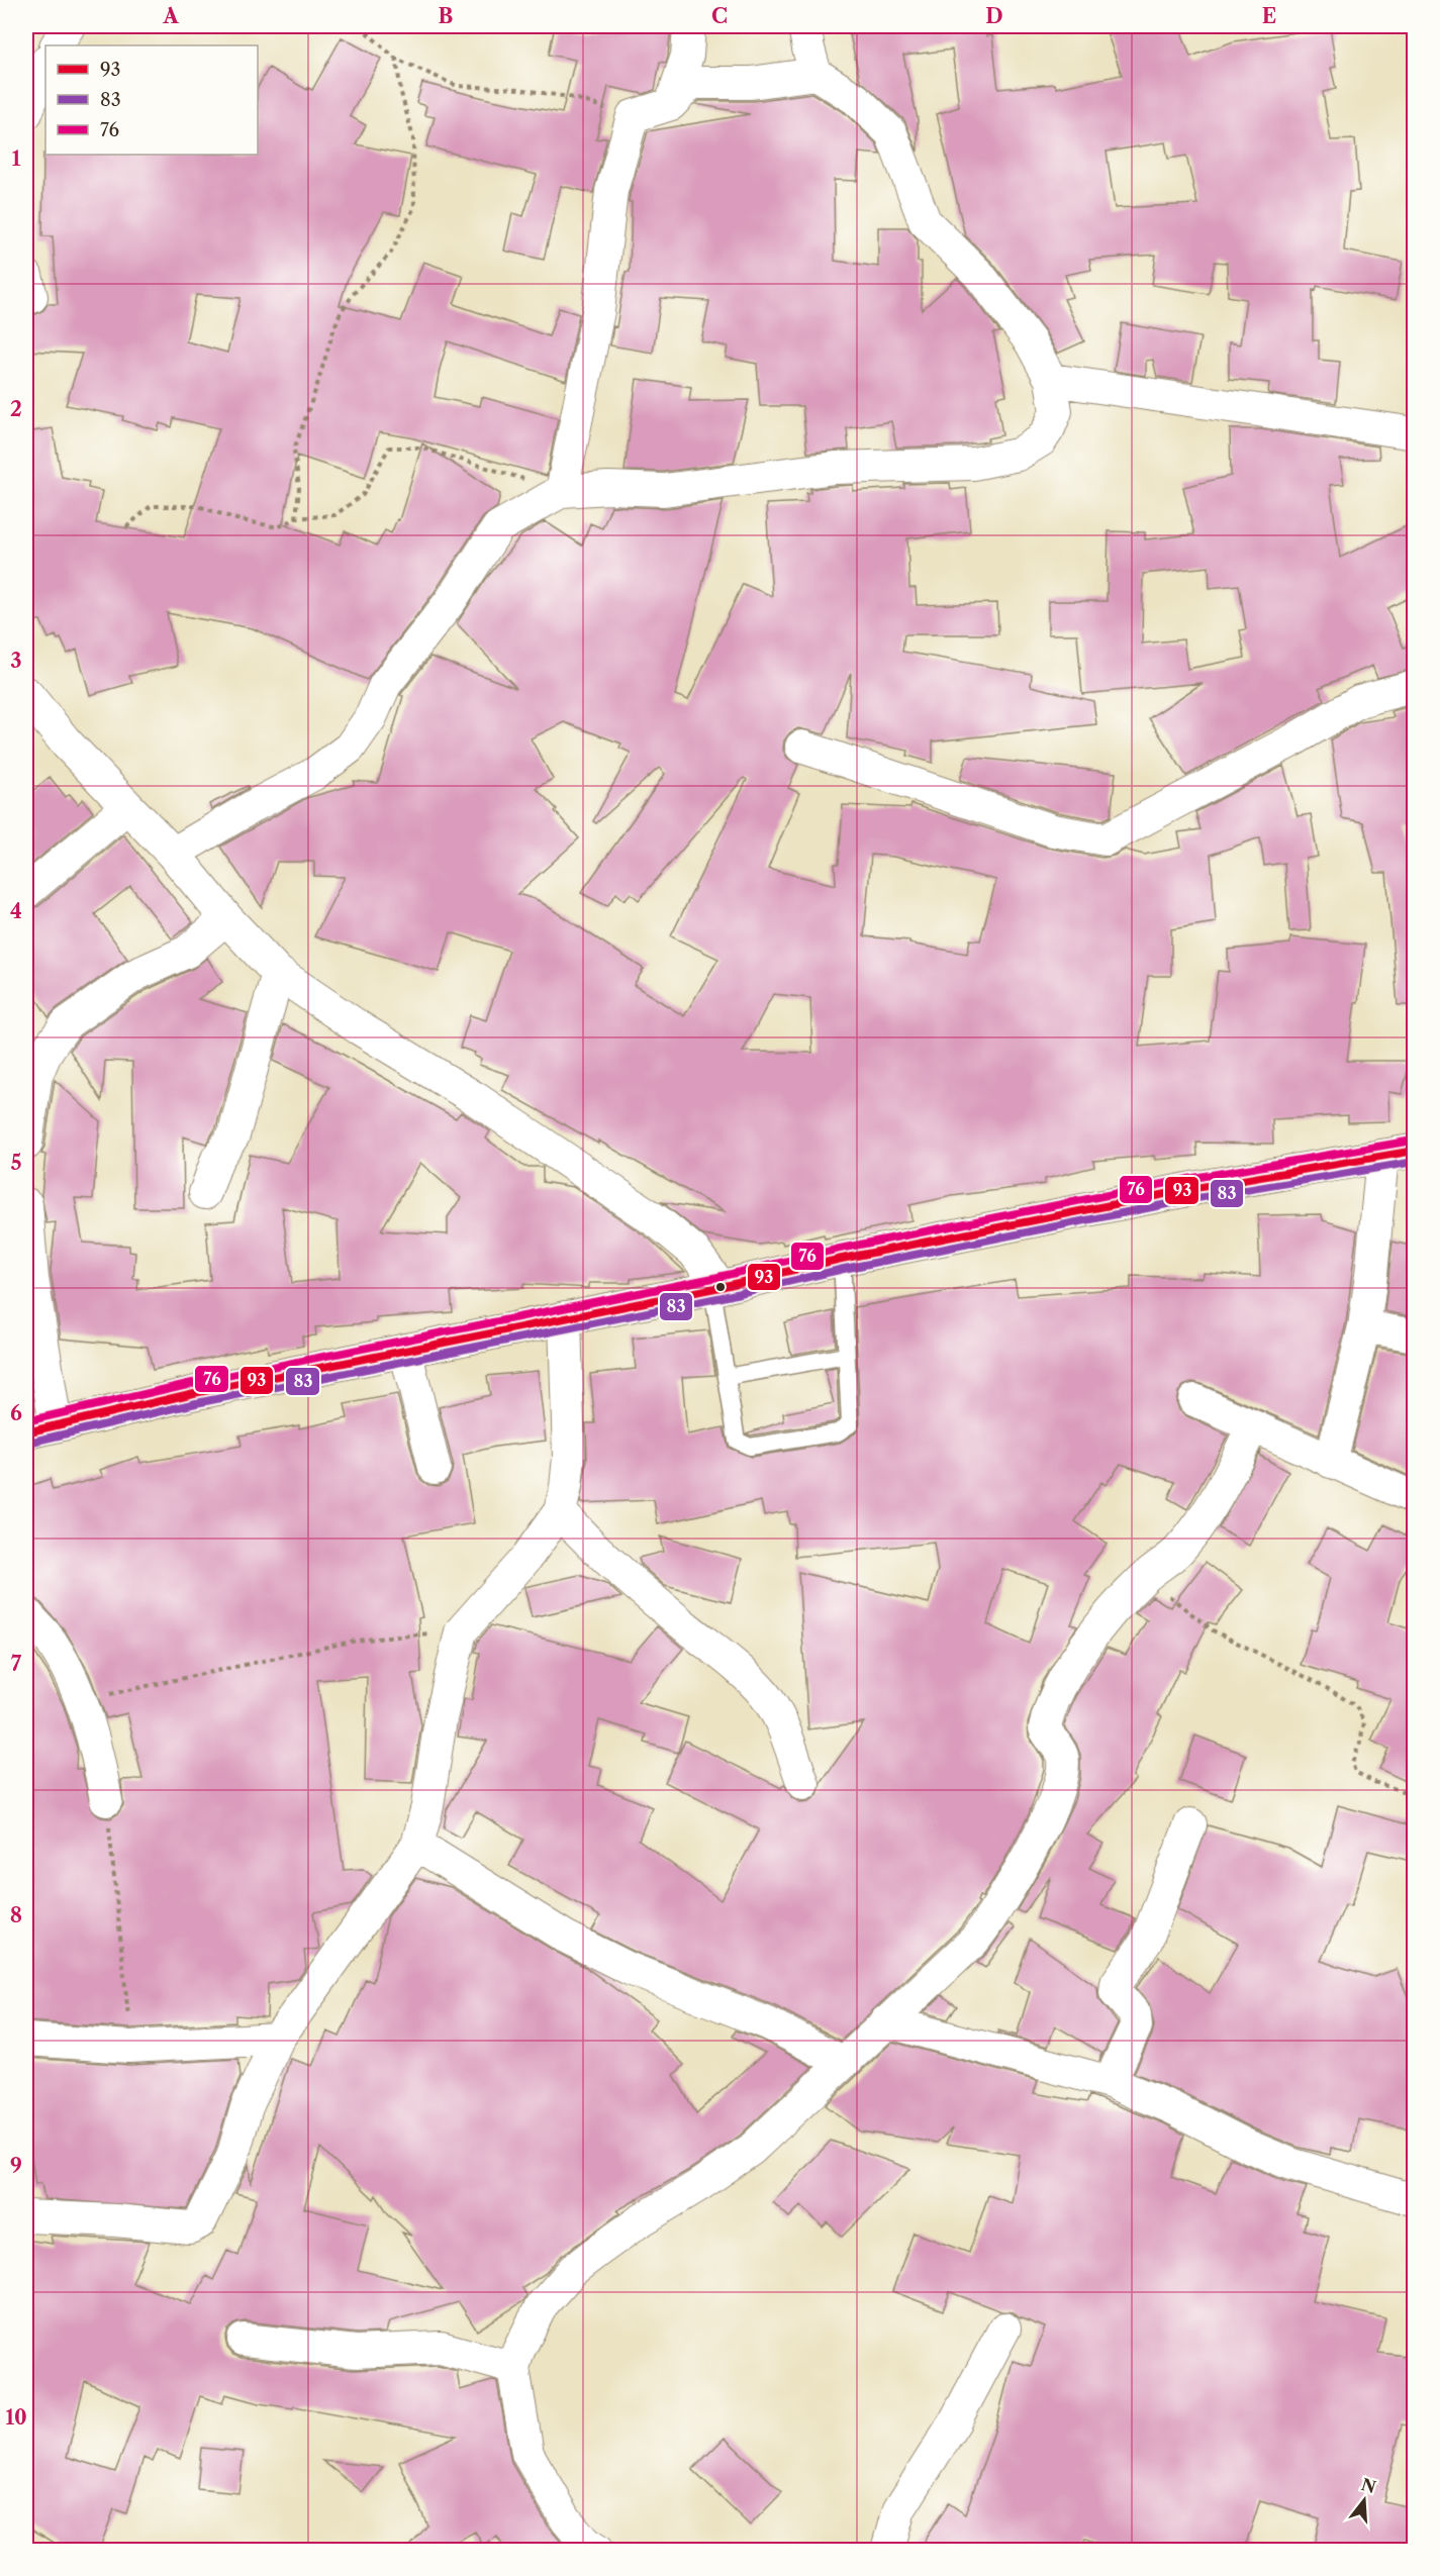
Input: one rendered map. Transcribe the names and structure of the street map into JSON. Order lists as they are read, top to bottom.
{
  "lines": ["transit line 76", "transit line 93", "transit line 83"],
  "legend": ["93", "83", "76"],
  "north": "top",
  "grid": {
    "columns": [
      "A",
      "B",
      "C",
      "D",
      "E"
    ],
    "rows": [
      "1",
      "2",
      "3",
      "4",
      "5",
      "6",
      "7",
      "8",
      "9",
      "10"
    ]
  }
}
